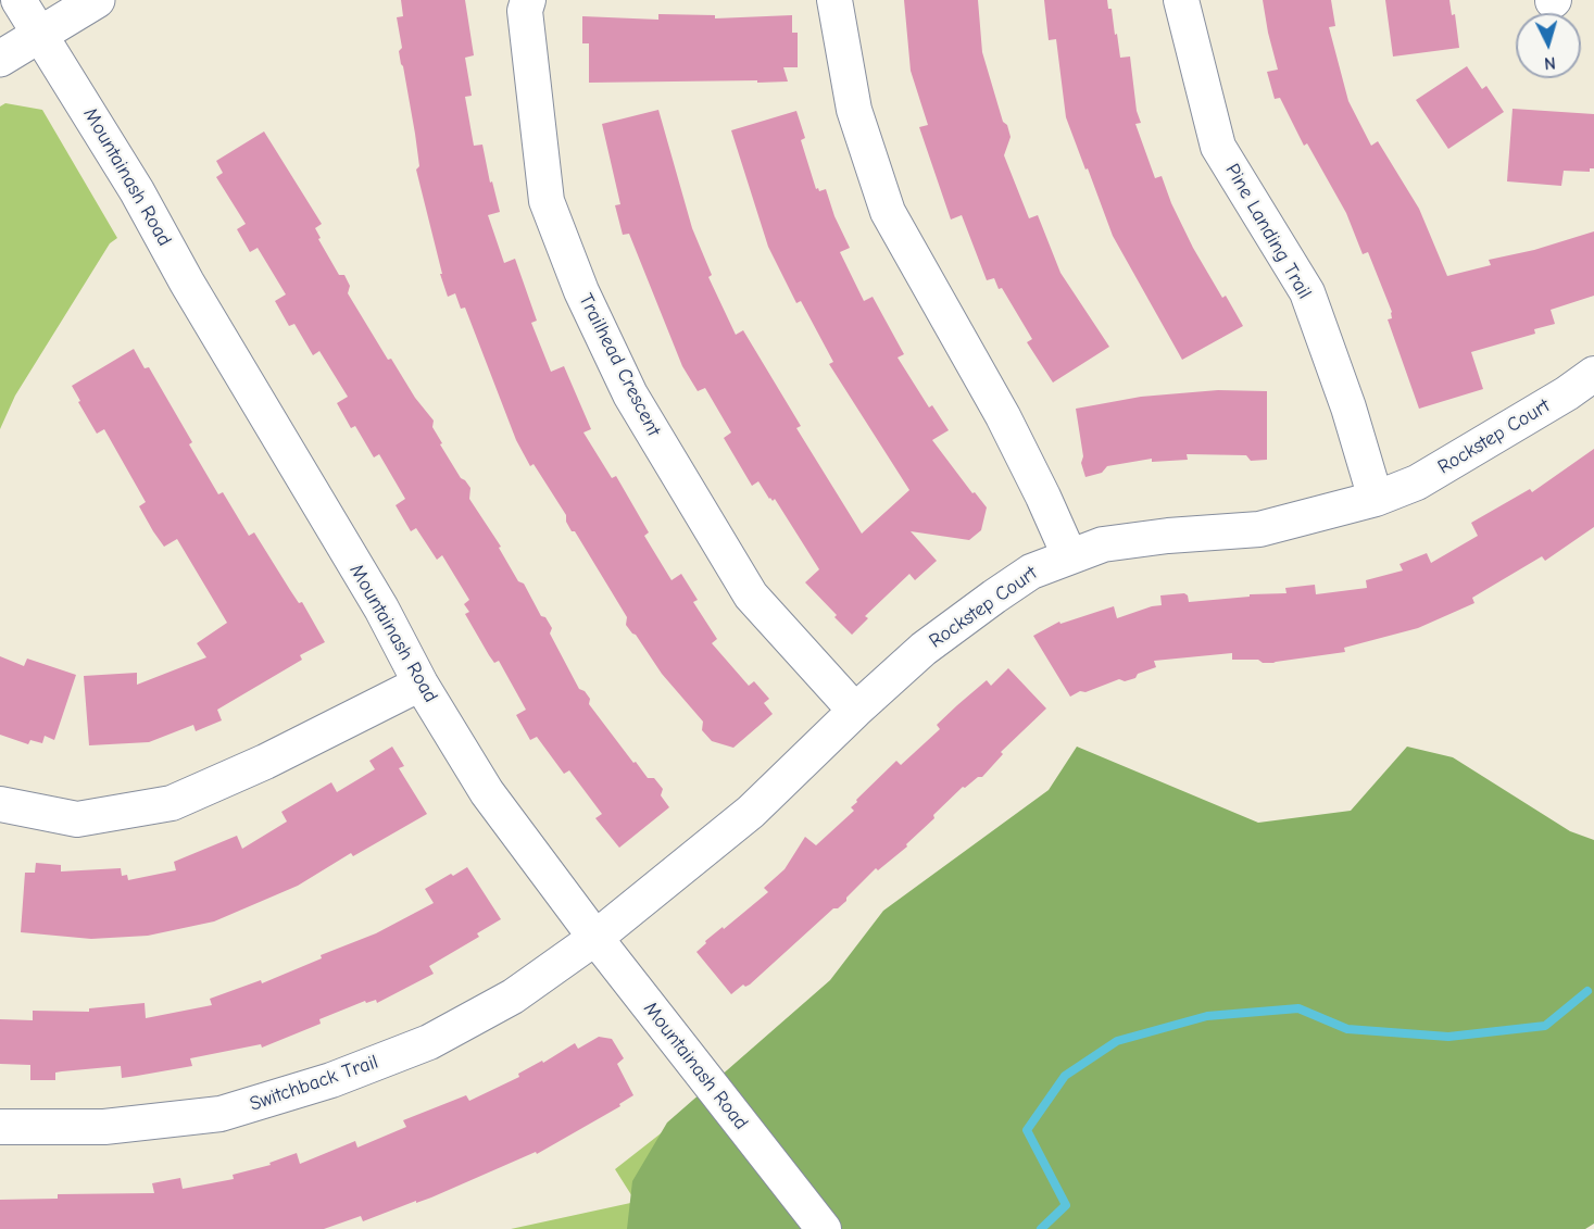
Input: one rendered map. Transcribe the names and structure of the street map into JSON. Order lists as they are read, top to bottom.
{
  "streets": {
    "street": [
      "Mountainash Road",
      "Pine Landing Trail",
      "Trailhead Crescent",
      "Rockstep Court",
      "Switchback Trail"
    ]
  },
  "crossings": [
    ["Mountainash Road", "Rockstep Court"],
    ["Mountainash Road", "Switchback Trail"],
    ["Pine Landing Trail", "Rockstep Court"],
    ["Trailhead Crescent", "Rockstep Court"],
    ["Rockstep Court", "Switchback Trail"]
  ],
  "north": "bottom"
}
